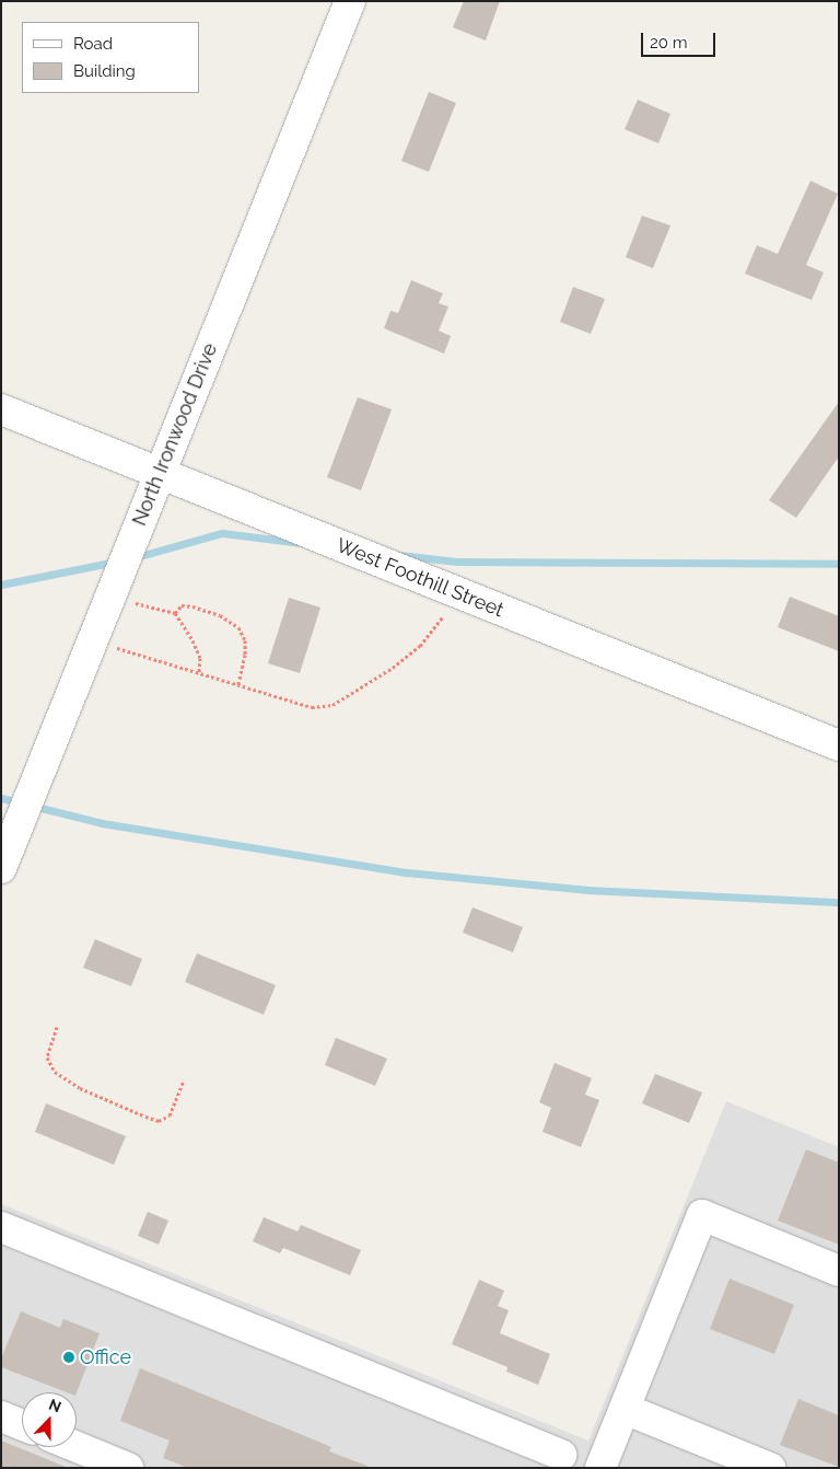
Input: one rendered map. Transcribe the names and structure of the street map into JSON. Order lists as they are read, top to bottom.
{
  "streets": {
    "street": ["North Ironwood Drive", "West Foothill Street"]
  },
  "crossings": [
    ["North Ironwood Drive", "West Foothill Street"]
  ],
  "places": ["Office"],
  "legend": ["Road", "Building"],
  "scale_bar": "20 m",
  "north": "top"
}
